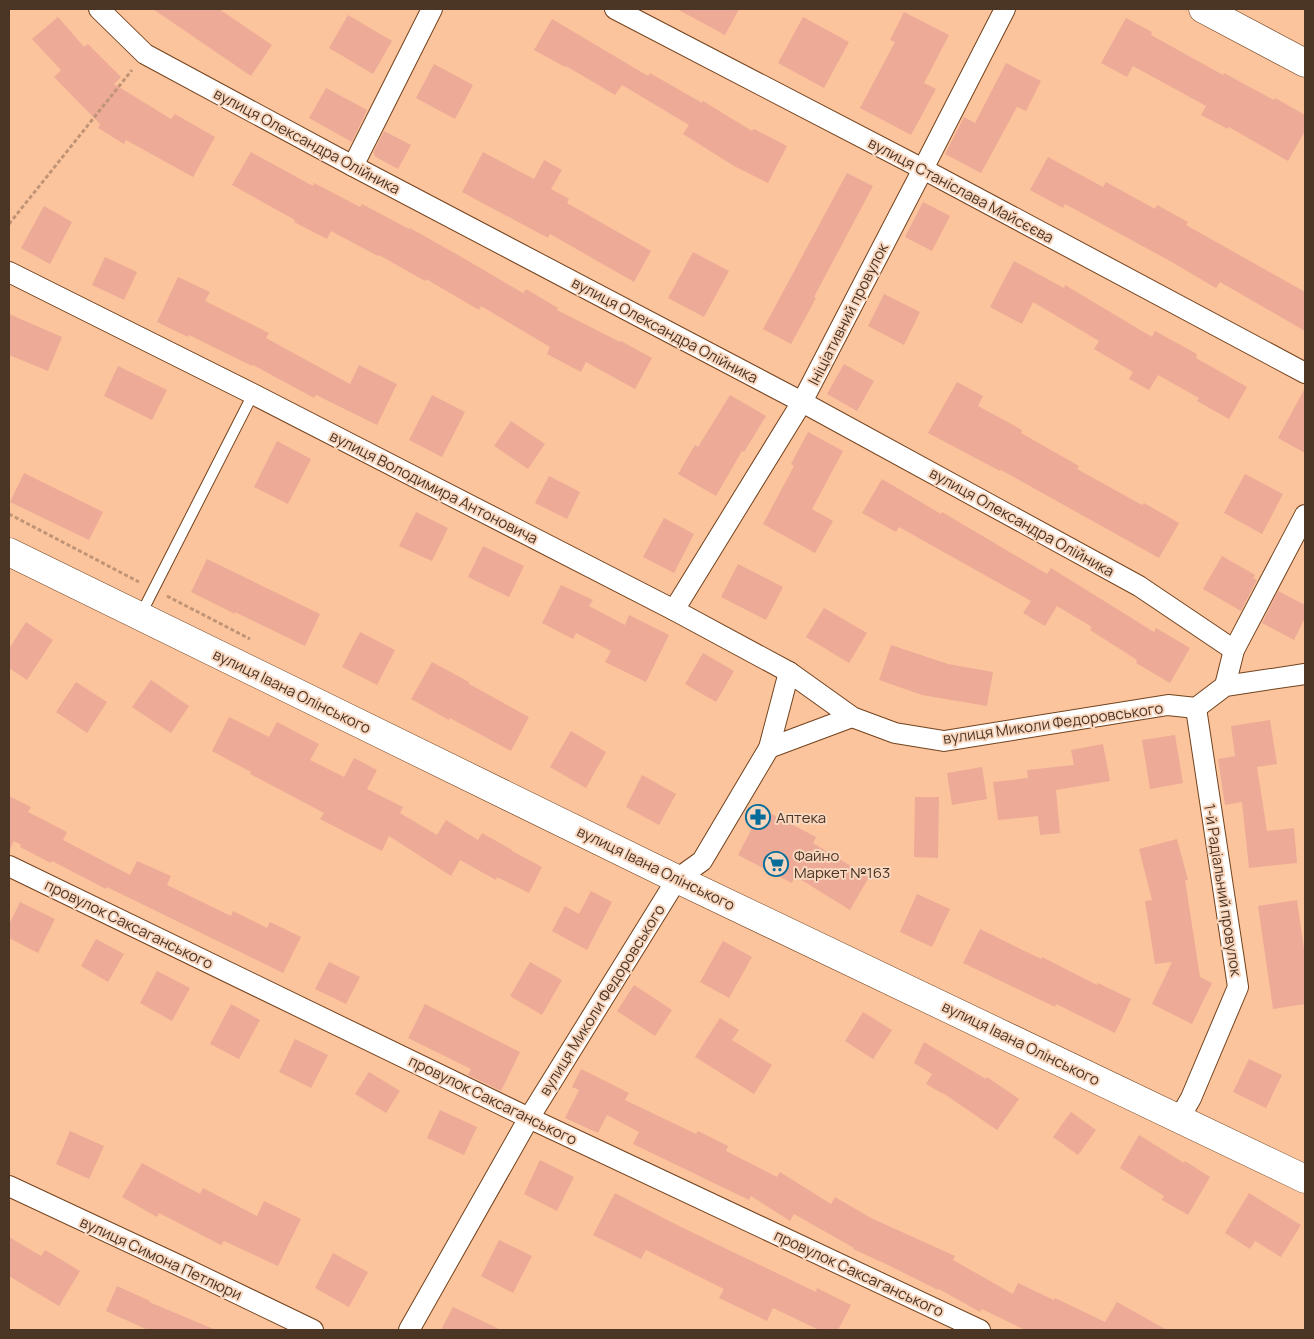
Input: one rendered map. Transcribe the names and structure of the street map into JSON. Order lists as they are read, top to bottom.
{
  "streets": {
    "street": [
      "вулиця Олександра Олійника",
      "вулиця Станіслава Майсєєва",
      "Ініціативний провулок",
      "вулиця Володимира Антоновича",
      "вулиця Івана Олінського",
      "вулиця Миколи Федоровського",
      "1-й Радіальний провулок",
      "провулок Саксаганського",
      "вулиця Симона Петлюри"
    ]
  },
  "crossings": [
    ["вулиця Олександра Олійника", "Ініціативний провулок"],
    ["вулиця Станіслава Майсєєва", "Ініціативний провулок"],
    ["Ініціативний провулок", "вулиця Володимира Антоновича"],
    ["вулиця Володимира Антоновича", "вулиця Миколи Федоровського"],
    ["вулиця Івана Олінського", "вулиця Миколи Федоровського"],
    ["вулиця Івана Олінського", "1-й Радіальний провулок"],
    ["вулиця Миколи Федоровського", "1-й Радіальний провулок"],
    ["вулиця Миколи Федоровського", "провулок Саксаганського"]
  ],
  "places": {
    "pharmacy": ["Аптека"],
    "supermarket": ["Файно Маркет №163"]
  }
}
